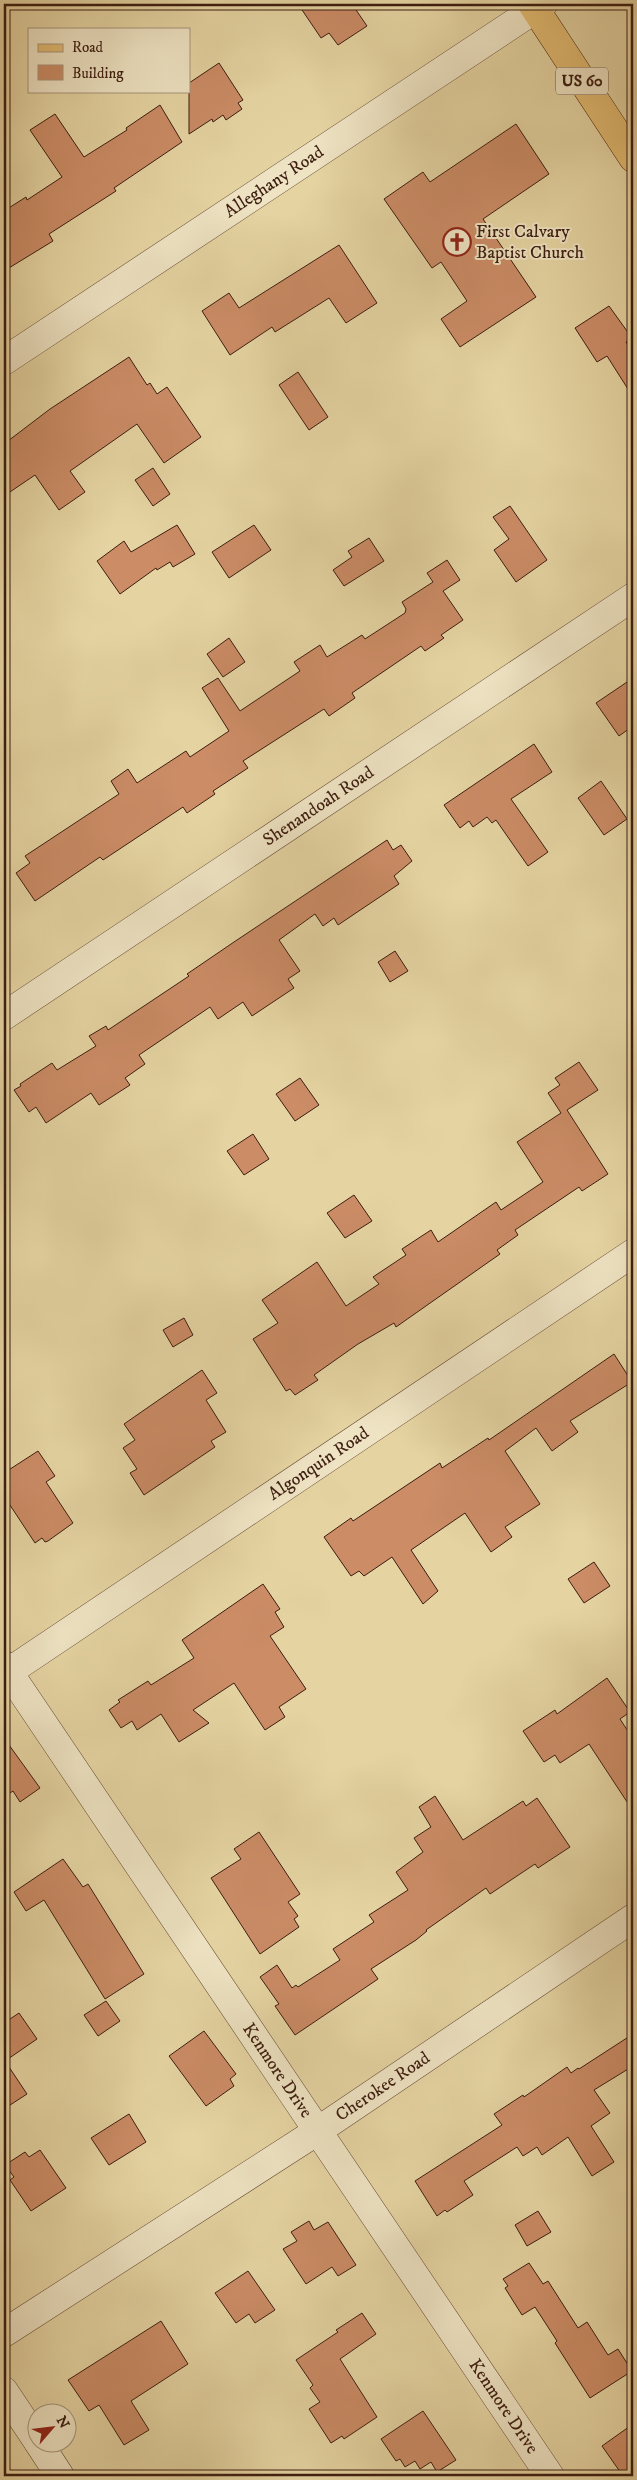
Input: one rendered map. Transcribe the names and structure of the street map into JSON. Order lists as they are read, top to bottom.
{
  "streets": {
    "main road": ["US 60"],
    "street": [
      "Alleghany Road",
      "Shenandoah Road",
      "Algonquin Road",
      "Kenmore Drive",
      "Cherokee Road"
    ]
  },
  "crossings": [
    ["US 60", "Alleghany Road"],
    ["Algonquin Road", "Kenmore Drive"],
    ["Kenmore Drive", "Cherokee Road"]
  ],
  "places": {
    "church": ["First Calvary Baptist Church"]
  },
  "legend": ["Road", "Building"],
  "north": "top right"
}
